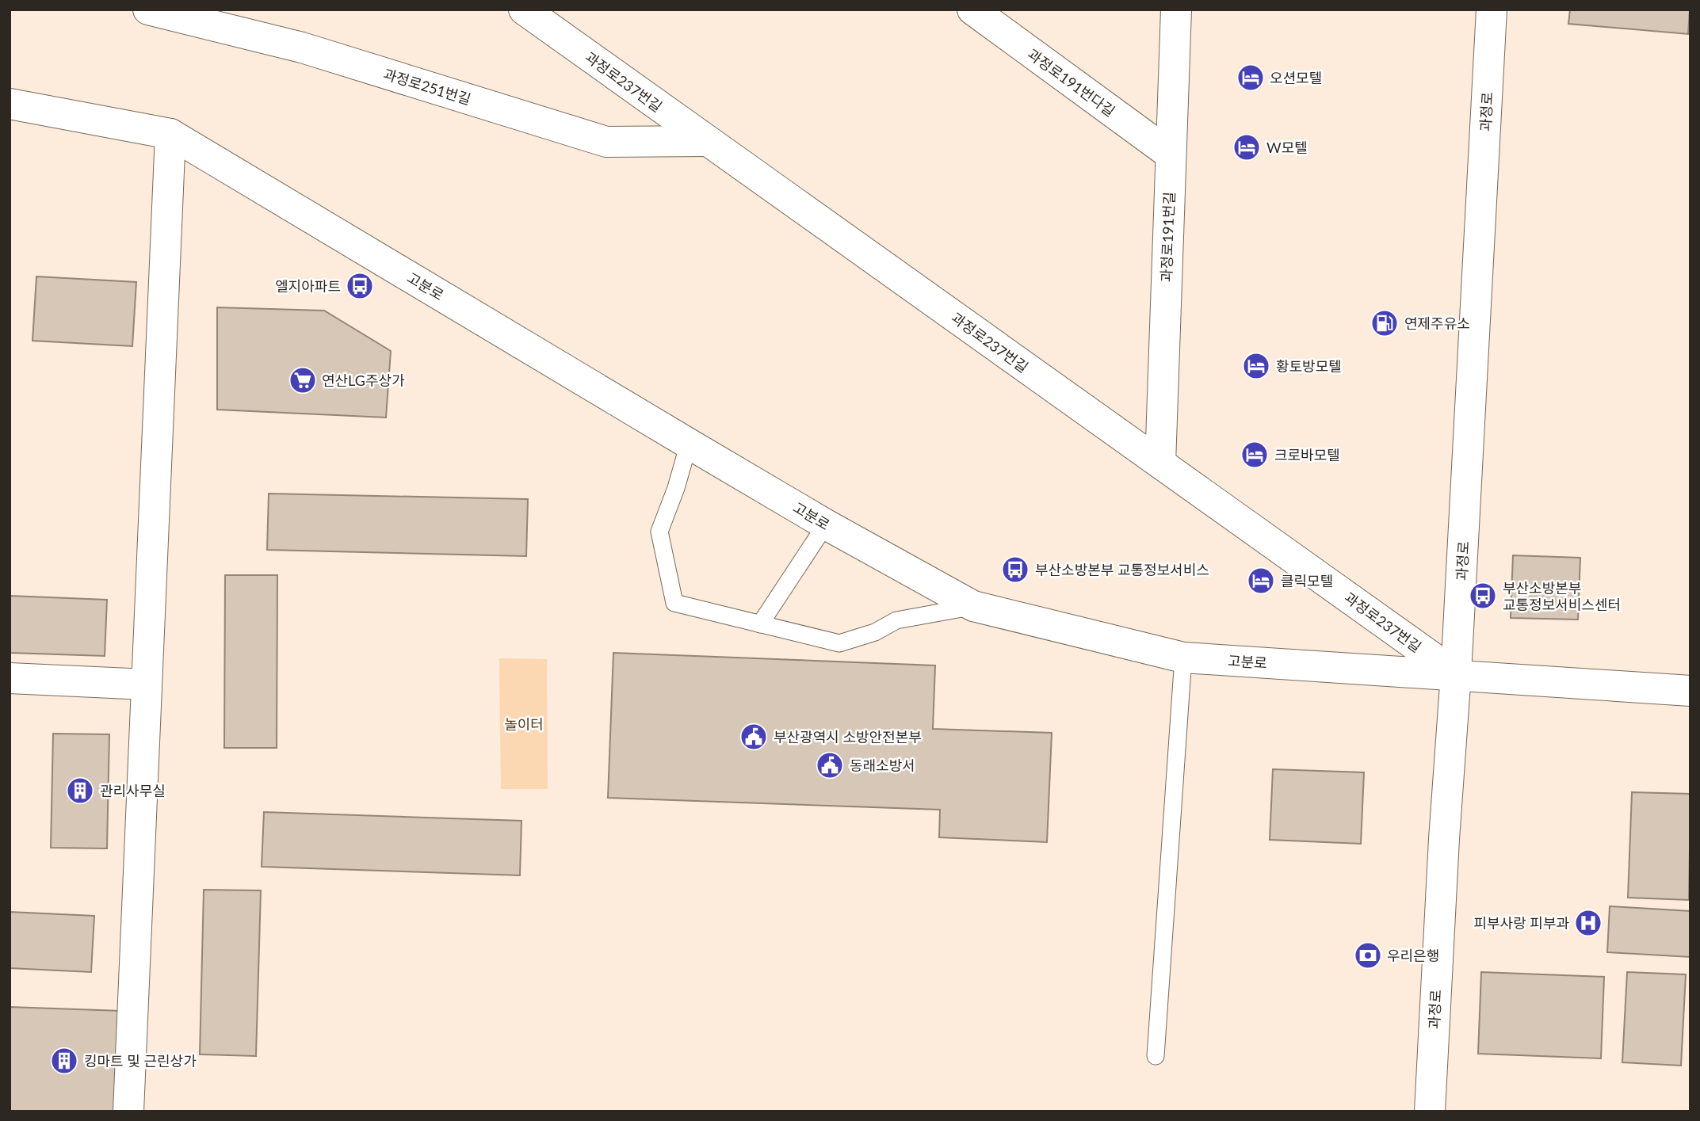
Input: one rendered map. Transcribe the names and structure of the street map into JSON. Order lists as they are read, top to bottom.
{
  "streets": {
    "street": [
      "과정로237번길",
      "과정로191번다길",
      "과정로251번길",
      "과정로",
      "과정로191번길",
      "고분로"
    ]
  },
  "crossings": [
    ["과정로237번길", "과정로251번길"],
    ["과정로237번길", "과정로"],
    ["과정로237번길", "과정로191번길"],
    ["과정로237번길", "고분로"],
    ["과정로191번다길", "과정로191번길"],
    ["과정로", "고분로"]
  ],
  "parks": ["놀이터"],
  "places": {
    "hotel": [
      "오션모텔",
      "W모텔",
      "황토방모텔",
      "크로바모텔",
      "클릭모텔"
    ],
    "bus stop": ["엘지아파트", "부산소방본부 교통정보서비스", "부산소방본부 교통정보서비스센터"],
    "fuel station": ["연제주유소"],
    "supermarket": ["연산LG주상가"],
    "public building": ["부산광역시 소방안전본부", "동래소방서"],
    "building": ["관리사무실", "킹마트 및 근린상가"],
    "hospital": ["피부사랑 피부과"],
    "bank": ["우리은행"]
  }
}
